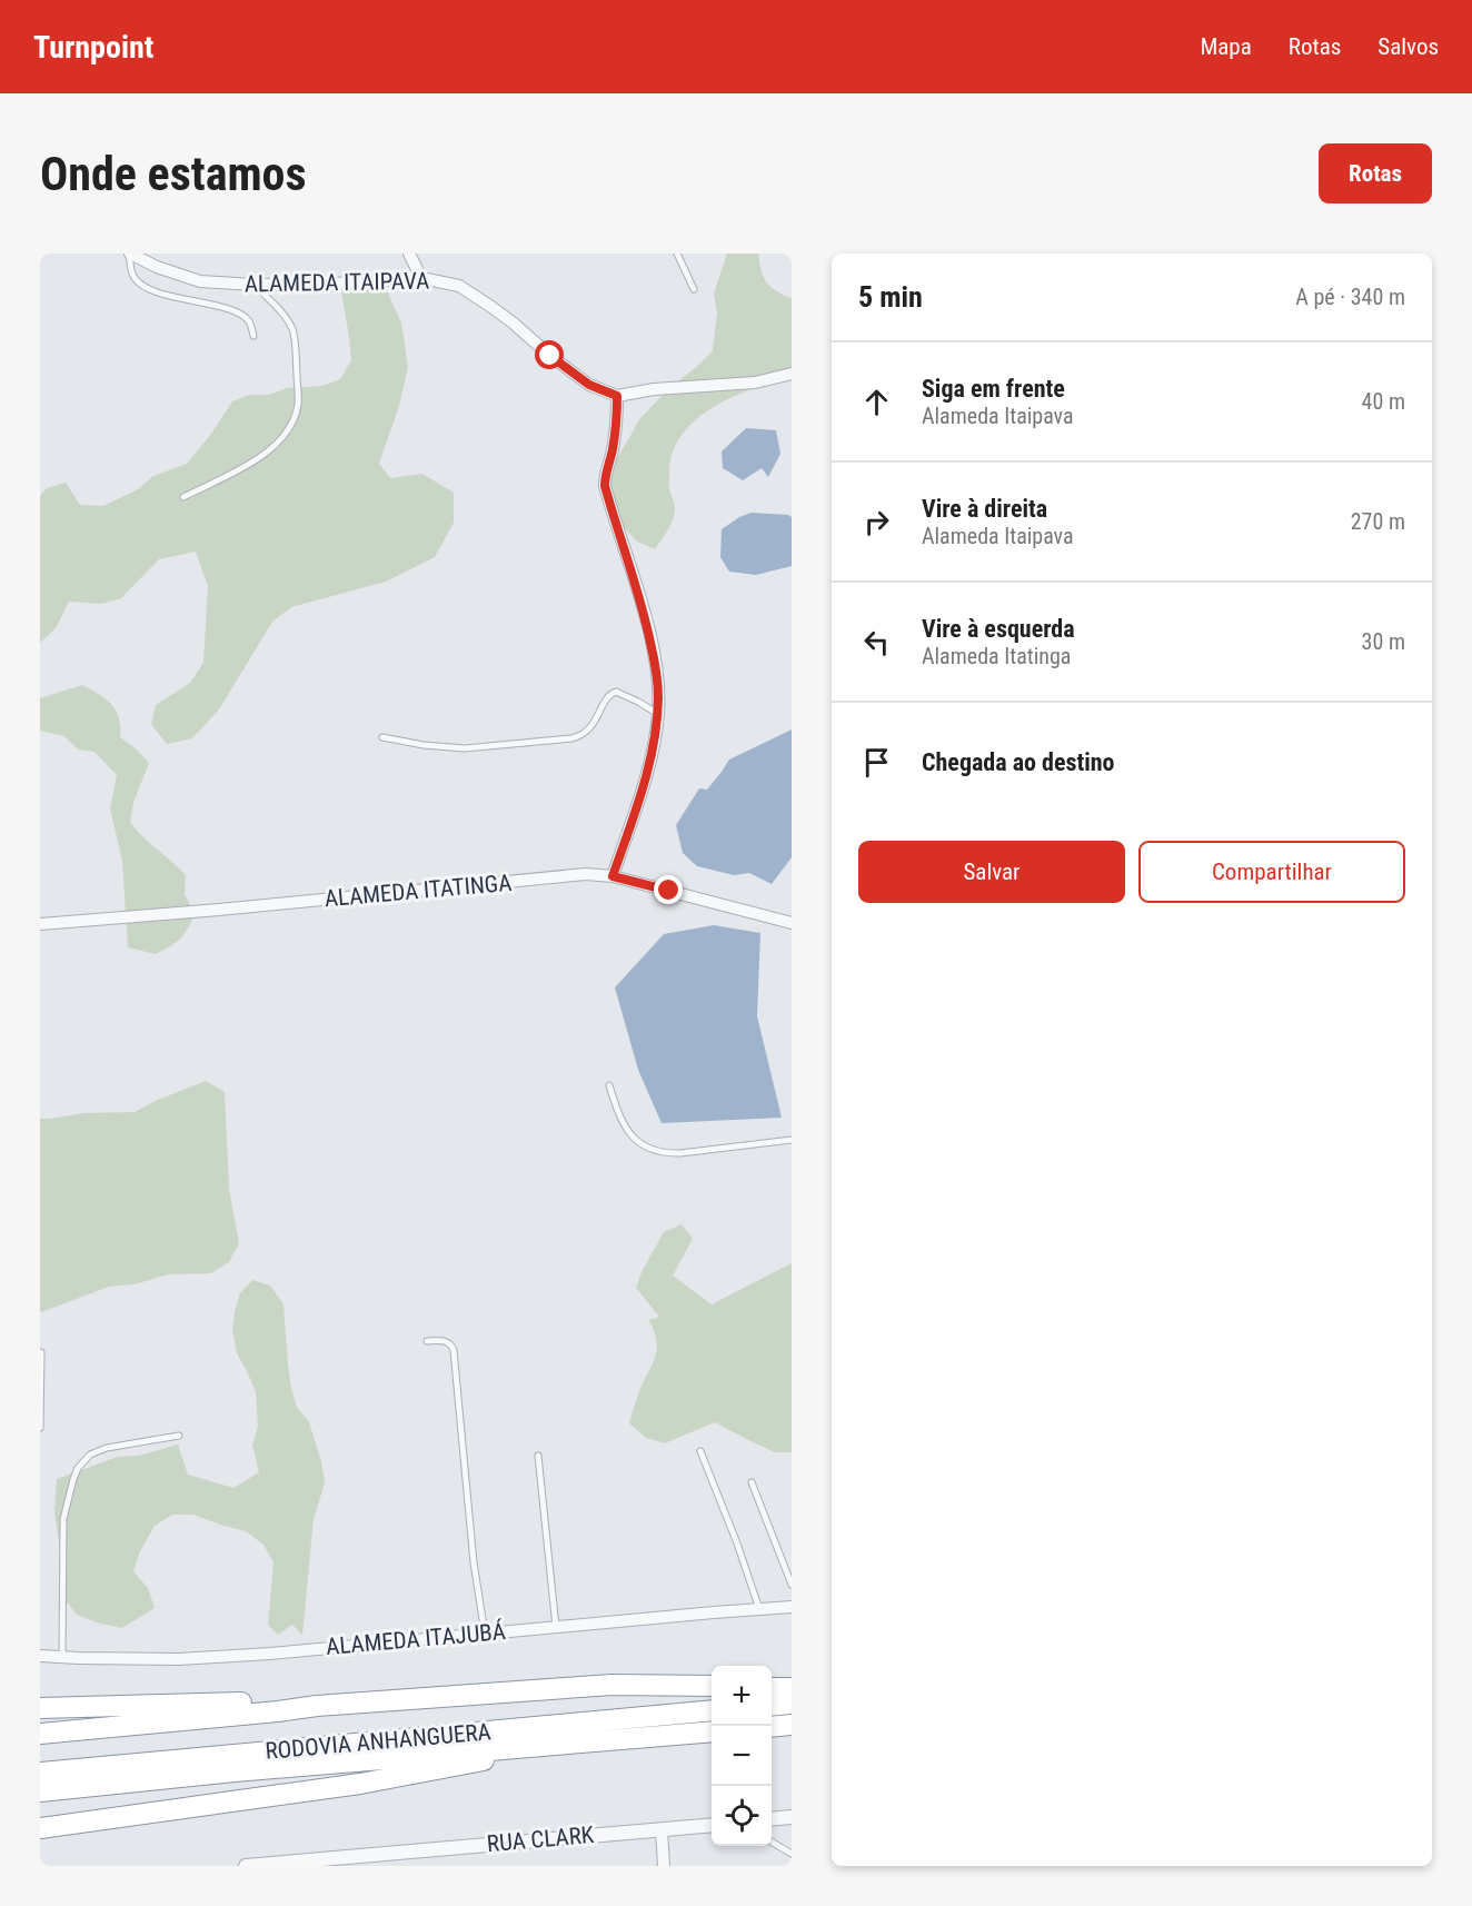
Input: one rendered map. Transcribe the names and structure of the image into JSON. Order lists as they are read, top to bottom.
{
  "streets": {
    "highway": ["RODOVIA ANHANGUERA"],
    "street": [
      "ALAMEDA ITAIPAVA",
      "ALAMEDA ITATINGA",
      "ALAMEDA ITAJUBÁ",
      "RUA CLARK"
    ]
  },
  "page": {
    "header": "Turnpoint",
    "nav": ["Mapa", "Rotas", "Salvos"],
    "buttons": [
      "Rotas",
      ["Salvar", "Compartilhar"]
    ],
    "title": "Onde estamos",
    "heading": ["5 min", "A pé · 340 m"],
    "list": [
      ["Siga em frente", "Alameda Itaipava", "40 m"],
      ["Vire à direita", "Alameda Itaipava", "270 m"],
      ["Vire à esquerda", "Alameda Itatinga", "30 m"],
      "Chegada ao destino"
    ],
    "map_buttons": ["+", "−"]
  }
}
